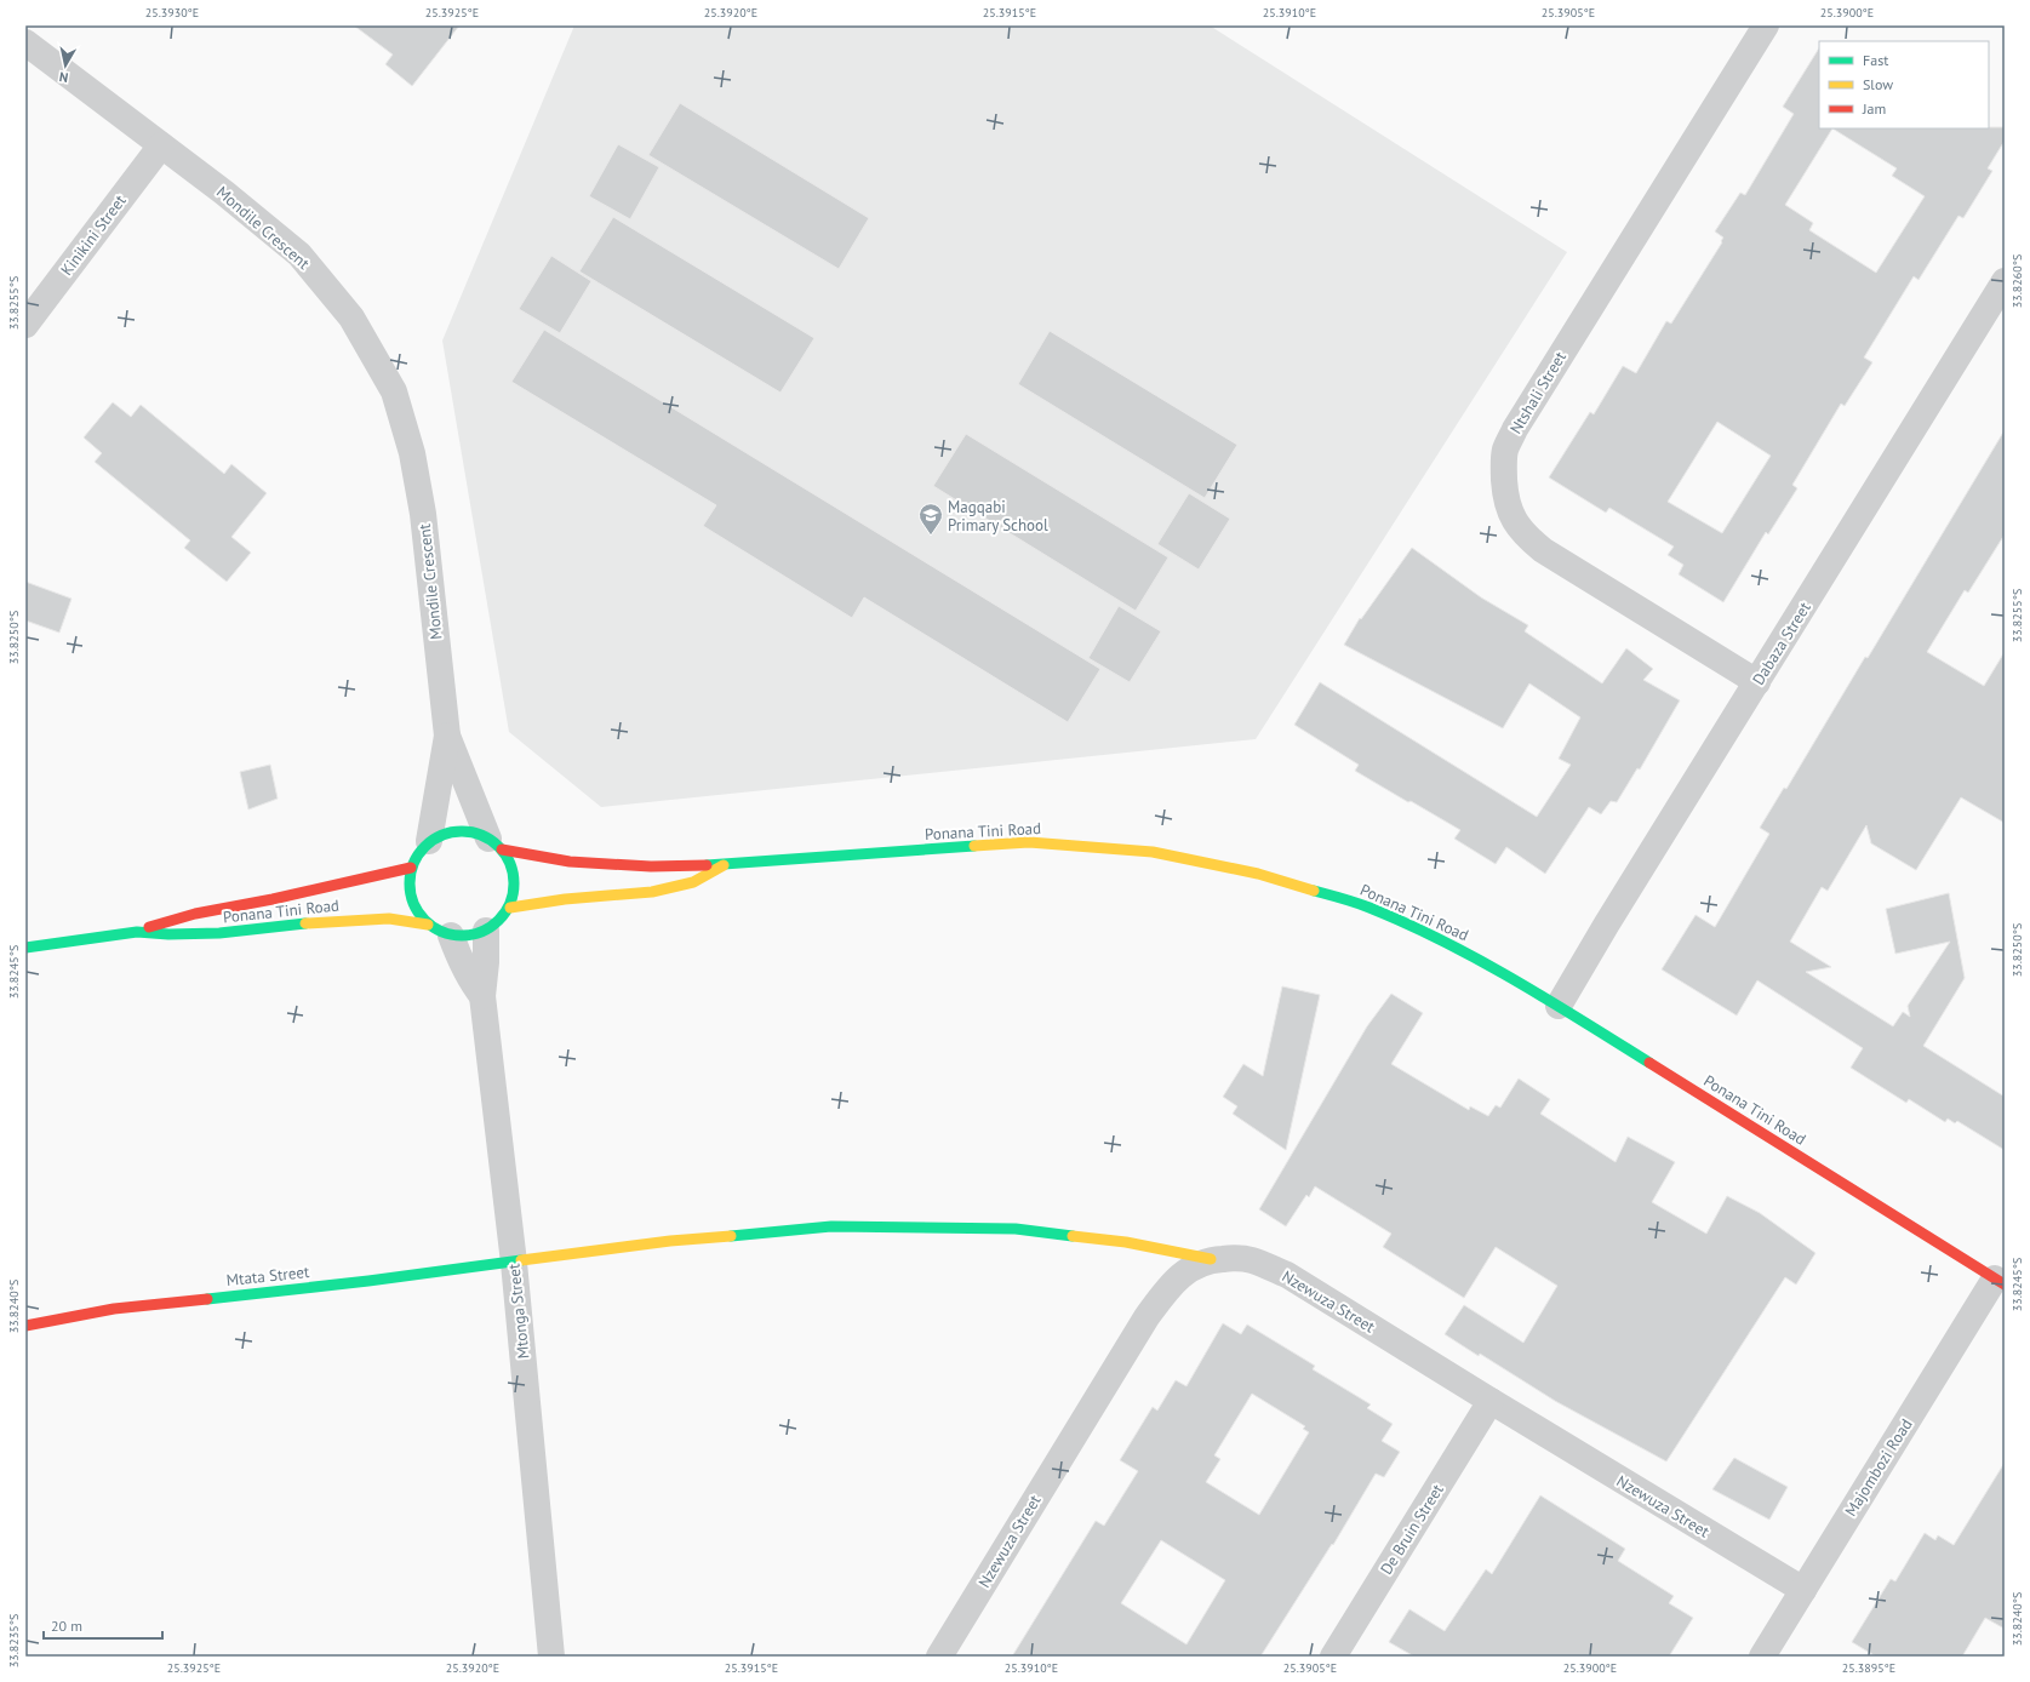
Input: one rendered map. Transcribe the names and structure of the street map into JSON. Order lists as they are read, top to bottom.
{
  "streets": {
    "street": [
      "Mondile Crescent",
      "Kinikini Street",
      "Ntshali Street",
      "Dabaza Street",
      "Ponana Tini Road",
      "Mtata Street",
      "Nzewuza Street",
      "Mtonga Street",
      "Majombozi Road",
      "De Bruin Street"
    ]
  },
  "crossings": [
    ["Mondile Crescent", "Kinikini Street"],
    ["Mondile Crescent", "Ponana Tini Road"],
    ["Mondile Crescent", "Mtonga Street"],
    ["Ntshali Street", "Dabaza Street"],
    ["Dabaza Street", "Ponana Tini Road"],
    ["Ponana Tini Road", "Mtonga Street"],
    ["Ponana Tini Road", "Majombozi Road"],
    ["Mtata Street", "Nzewuza Street"],
    ["Mtata Street", "Mtonga Street"],
    ["Nzewuza Street", "Majombozi Road"],
    ["Nzewuza Street", "De Bruin Street"]
  ],
  "places": {
    "school or university": ["Magqabi Primary School"]
  },
  "legend": ["Fast", "Slow", "Jam"],
  "scale_bar": "20 m",
  "north": "bottom",
  "coordinates": [
    "25.3930°E",
    "25.3925°E",
    "25.3920°E",
    "25.3915°E",
    "25.3910°E",
    "25.3905°E",
    "25.3900°E",
    "33.8260°S",
    "33.8255°S",
    "33.8250°S",
    "33.8245°S",
    "33.8240°S",
    "33.8235°S",
    "25.3895°E"
  ]
}
